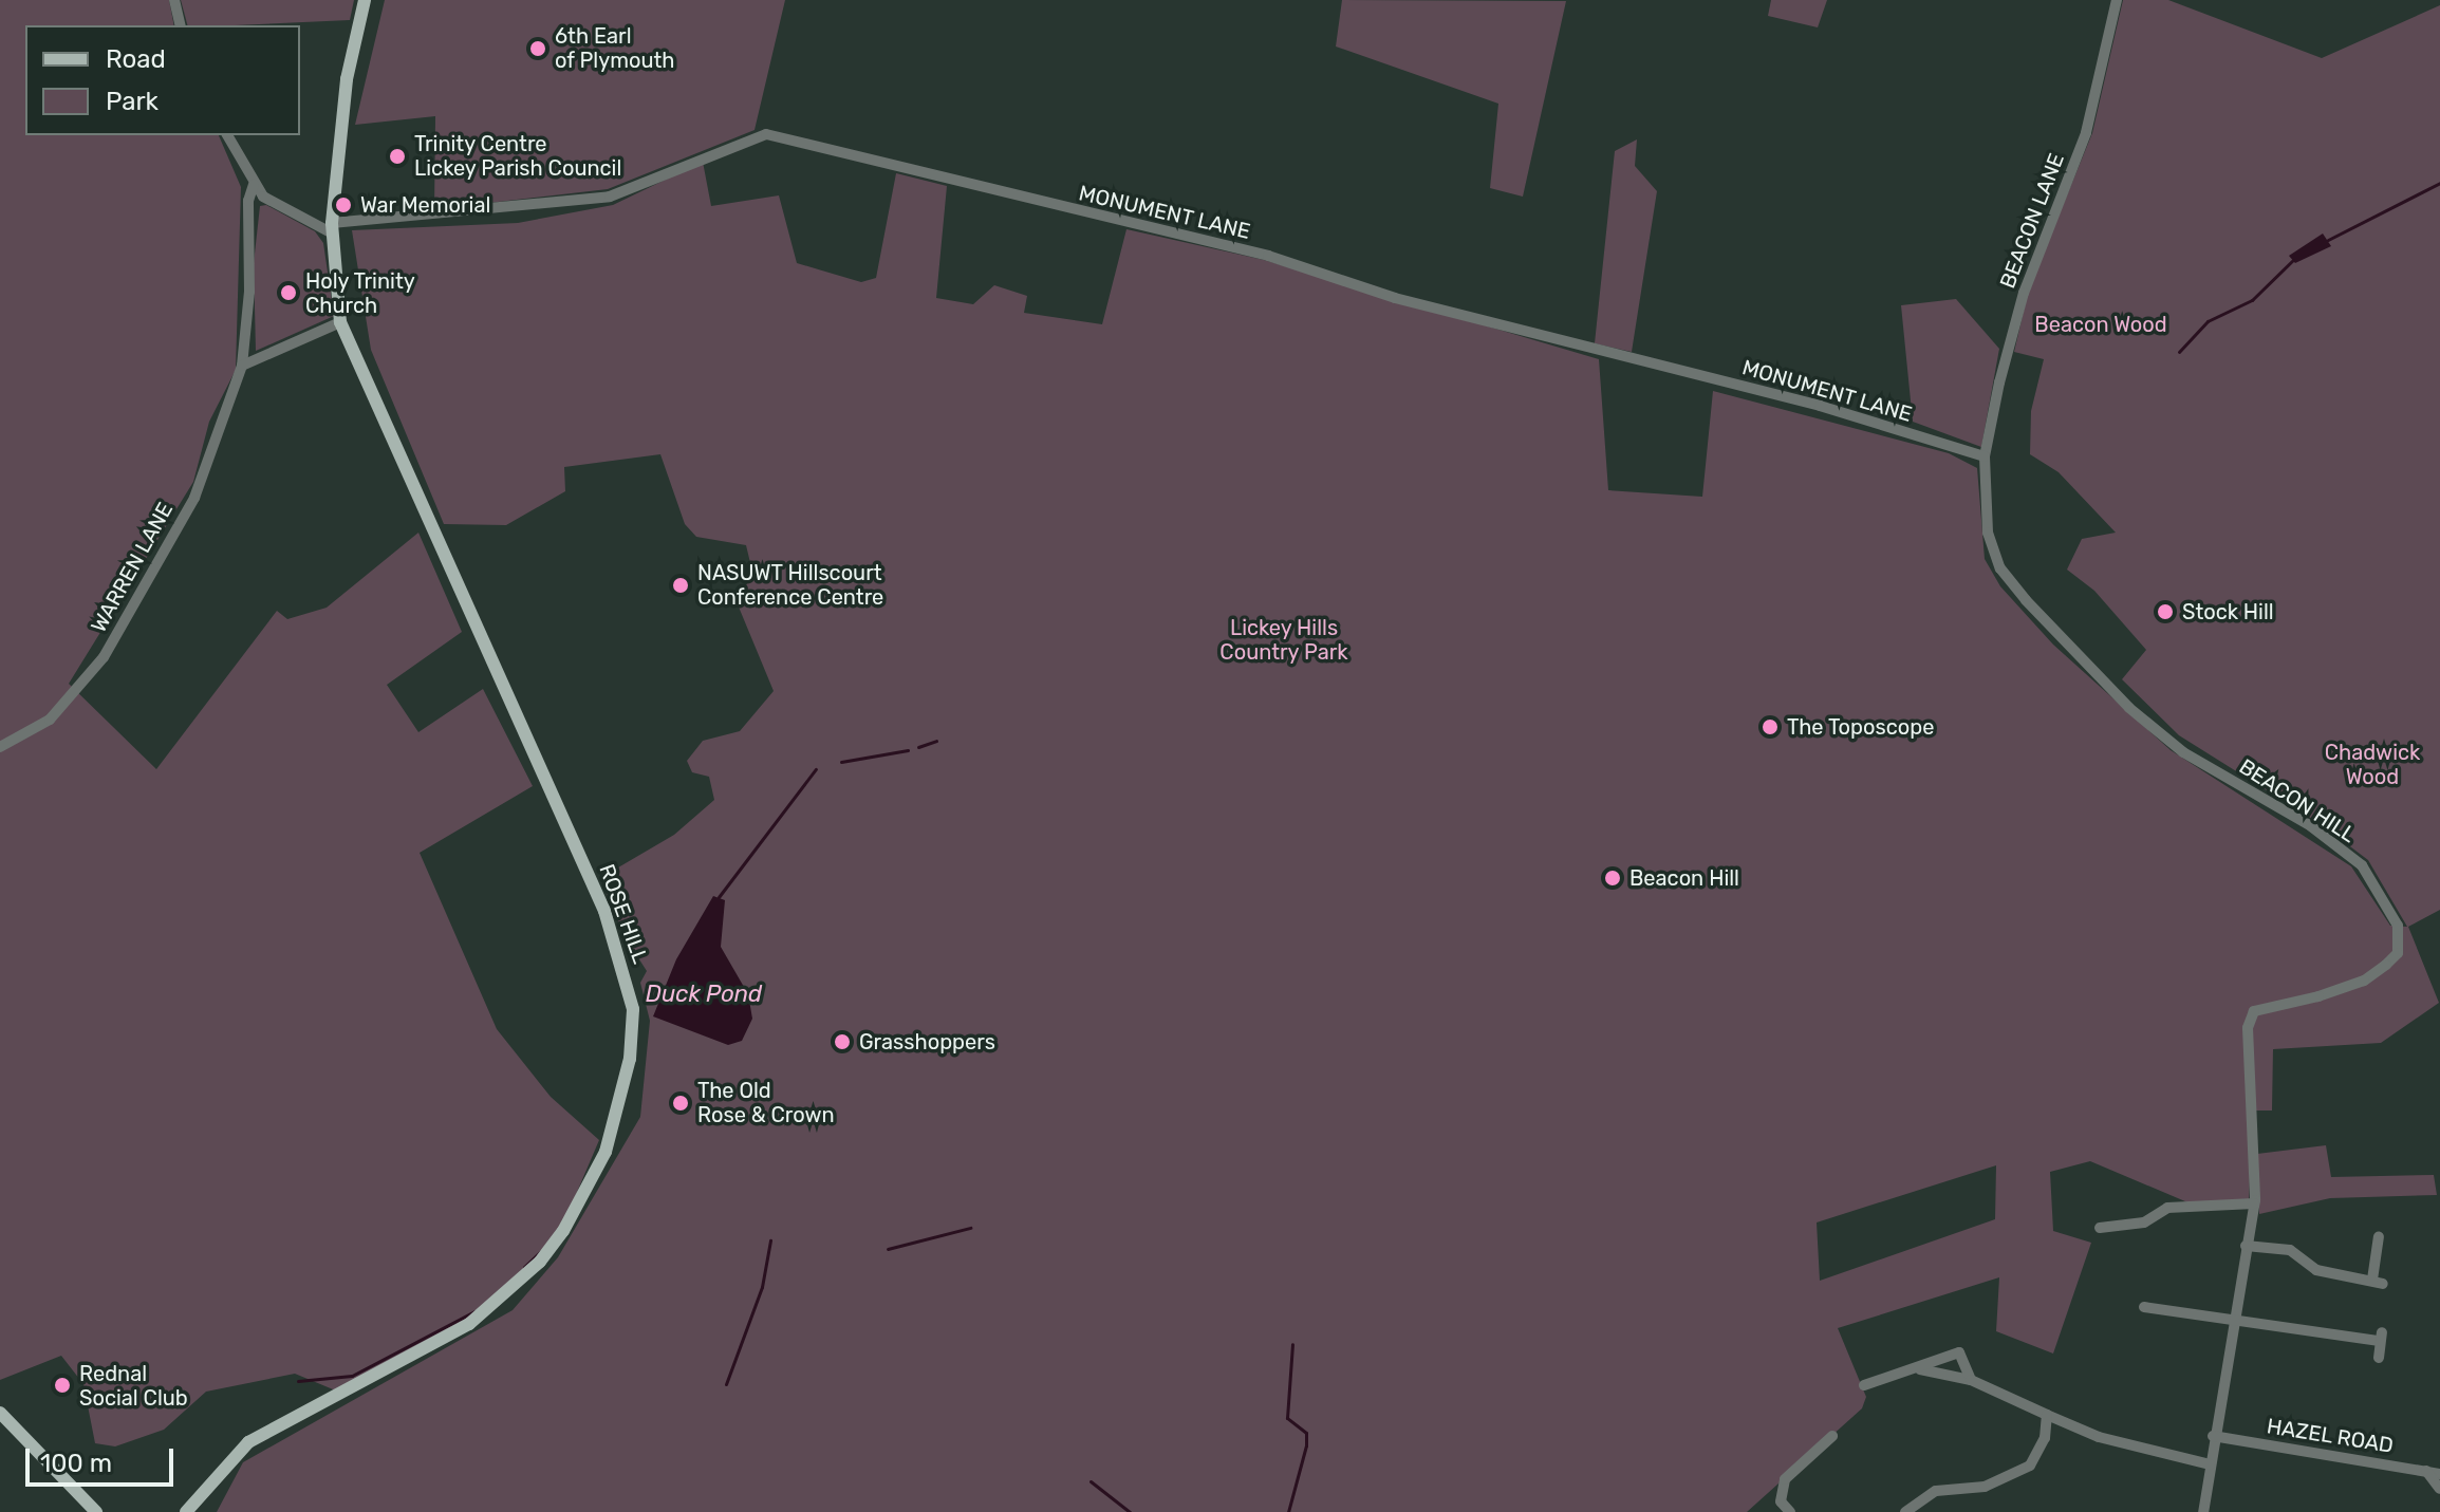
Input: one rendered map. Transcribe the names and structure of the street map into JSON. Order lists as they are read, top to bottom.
{
  "streets": {
    "main road": ["ROSE HILL"],
    "street": [
      "MONUMENT LANE",
      "BEACON LANE",
      "WARREN LANE",
      "BEACON HILL",
      "HAZEL ROAD"
    ]
  },
  "crossings": [
    ["MONUMENT LANE", "BEACON LANE"],
    ["MONUMENT LANE", "BEACON HILL"],
    ["MONUMENT LANE", "ROSE HILL"],
    ["BEACON LANE", "BEACON HILL"],
    ["BEACON HILL", "HAZEL ROAD"]
  ],
  "water": ["Duck Pond"],
  "parks": ["Beacon Wood", "Lickey Hills Country Park", "Chadwick Wood"],
  "places": [
    "6th Earl of Plymouth",
    "Trinity Centre Lickey Parish Council",
    "War Memorial",
    "Holy Trinity Church",
    "NASUWT Hillscourt Conference Centre",
    "Stock Hill",
    "The Toposcope",
    "Beacon Hill",
    "Grasshoppers",
    "The Old Rose & Crown",
    "Rednal Social Club"
  ],
  "legend": ["Road", "Park"],
  "scale_bar": "100 m"
}
